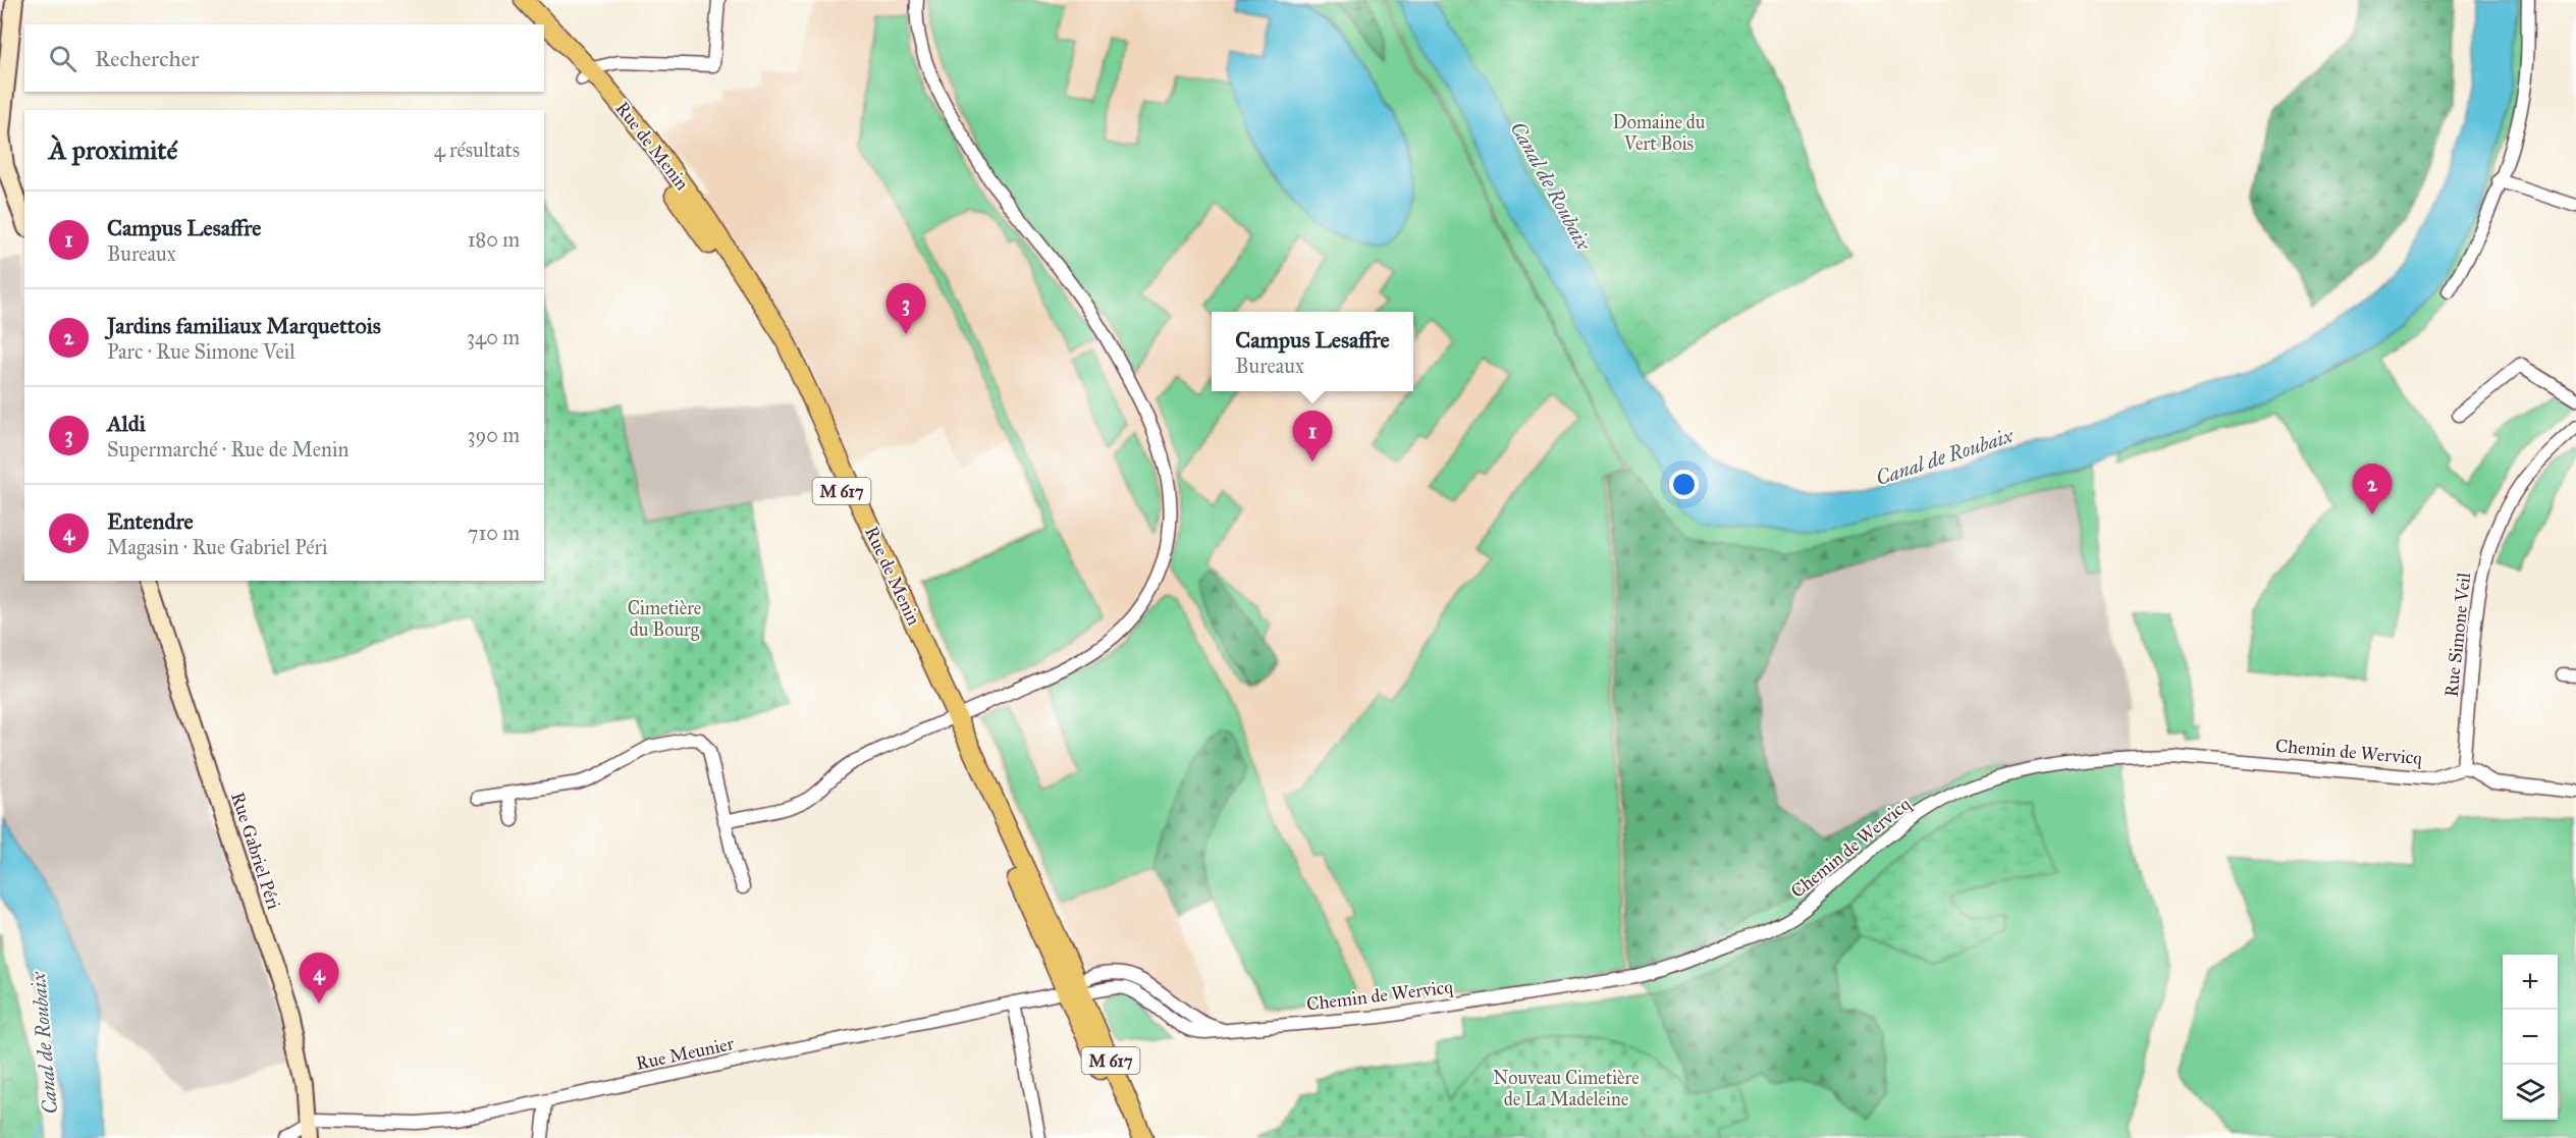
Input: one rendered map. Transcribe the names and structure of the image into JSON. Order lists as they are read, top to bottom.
{
  "streets": {
    "main road": ["Rue de Menin", "M 617", "Rue Gabriel Péri"],
    "street": ["Rue Simone Veil", "Chemin de Wervicq", "Rue Meunier"]
  },
  "crossings": [
    ["Rue de Menin", "Chemin de Wervicq"],
    ["Rue de Menin", "Rue Meunier"],
    ["Rue Simone Veil", "Chemin de Wervicq"],
    ["Chemin de Wervicq", "Rue Meunier"],
    ["Rue Gabriel Péri", "Rue Meunier"]
  ],
  "water": ["Canal de Roubaix"],
  "parks": ["Domaine du Vert Bois", "Cimetière du Bourg", "Nouveau Cimetière de La Madeleine"],
  "page": {
    "search": "Rechercher",
    "heading": ["À proximité", "4 résultats"],
    "list": [
      {
        "mark": "1",
        "name": "Campus Lesaffre",
        "note": "Bureaux",
        "value": "180 m"
      },
      {
        "mark": "2",
        "name": "Jardins familiaux Marquettois",
        "note": "Parc · Rue Simone Veil",
        "value": "340 m"
      },
      {
        "mark": "3",
        "name": "Aldi",
        "note": "Supermarché · Rue de Menin",
        "value": "390 m"
      },
      {
        "mark": "4",
        "name": "Entendre",
        "note": "Magasin · Rue Gabriel Péri",
        "value": "710 m"
      }
    ],
    "pins": [
      "3",
      "1",
      "2",
      "4"
    ],
    "popup": ["Campus Lesaffre", "Bureaux"],
    "map_buttons": ["+", "−"]
  }
}
